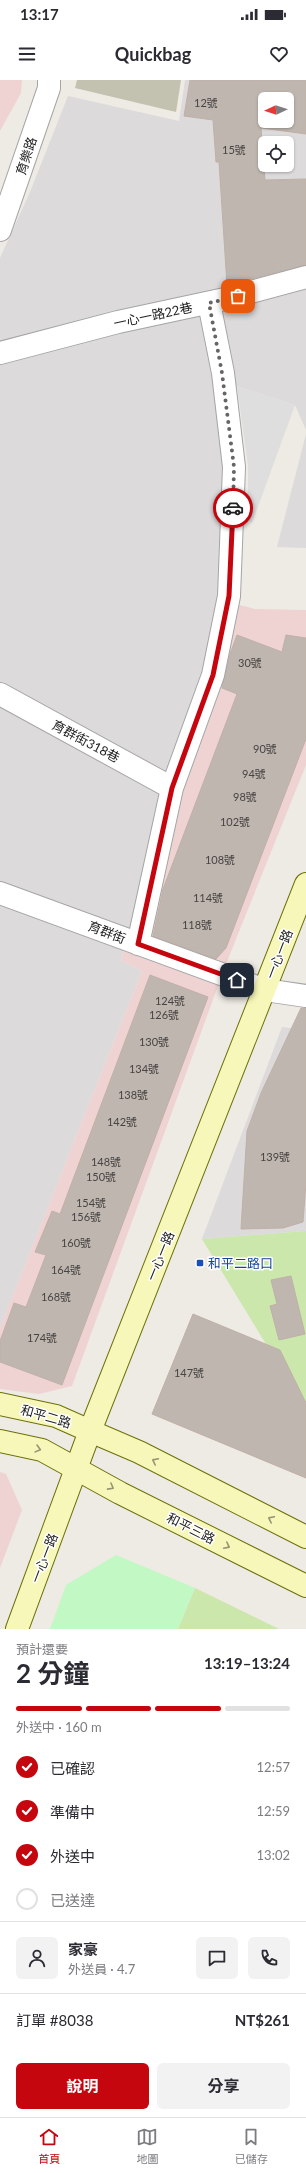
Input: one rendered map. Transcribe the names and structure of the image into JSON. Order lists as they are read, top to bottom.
{
  "streets": {
    "street": [
      "育樂路",
      "一心一路22巷",
      "育群街318巷",
      "育群街",
      "一心一路",
      "和平二路",
      "和平三路"
    ]
  },
  "crossings": [
    ["育群街", "一心一路"],
    ["一心一路", "和平二路"],
    ["一心一路", "和平三路"]
  ],
  "places": {
    "transit": ["和平二路口"]
  },
  "house_numbers": [
    "12號",
    "15號",
    "30號",
    "90號",
    "94號",
    "98號",
    "102號",
    "108號",
    "114號",
    "118號",
    "124號",
    "126號",
    "130號",
    "134號",
    "138號",
    "142號",
    "139號",
    "148號",
    "150號",
    "154號",
    "156號",
    "160號",
    "164號",
    "168號",
    "174號",
    "147號"
  ],
  "north": "left",
  "page": {
    "status": "13:17",
    "header": "Quickbag",
    "heading": ["2 分鐘", "預計還要", "13:19–13:24"],
    "panel": [
      "家豪",
      "外送員 · 4.7",
      "訂單 #8038",
      "NT$261"
    ],
    "bar": "外送中 · 160 m",
    "list": [
      ["已確認", "12:57"],
      ["準備中", "12:59"],
      ["外送中", "13:02"],
      "已送達"
    ],
    "buttons": ["說明", "分享"],
    "tabs": ["首頁", "地圖", "已儲存"]
  }
}
